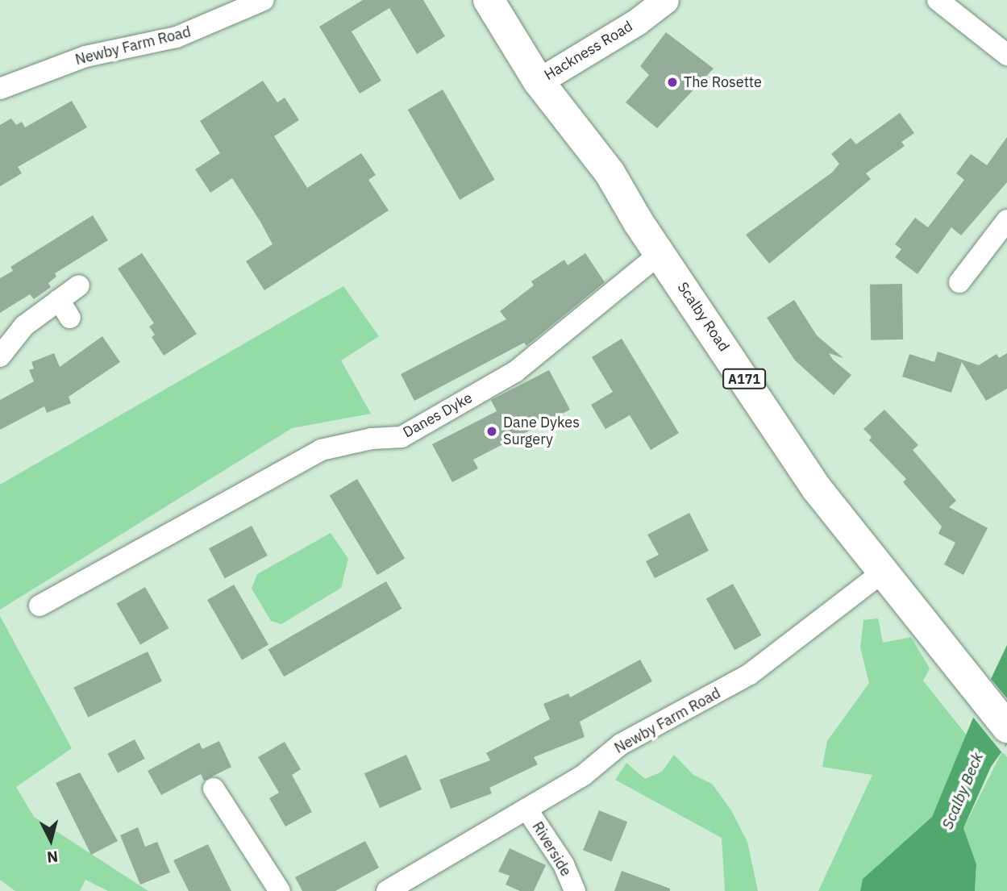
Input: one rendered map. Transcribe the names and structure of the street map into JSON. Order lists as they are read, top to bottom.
{
  "streets": {
    "highway": ["Scalby Road", "A171"],
    "street": [
      "Newby Farm Road",
      "Hackness Road",
      "Danes Dyke",
      "Riverside"
    ]
  },
  "crossings": [
    ["Newby Farm Road", "Scalby Road"],
    ["Newby Farm Road", "Riverside"],
    ["Hackness Road", "Scalby Road"],
    ["Scalby Road", "Danes Dyke"]
  ],
  "water": ["Scalby Beck"],
  "places": ["The Rosette", "Dane Dykes Surgery"],
  "north": "bottom"
}
